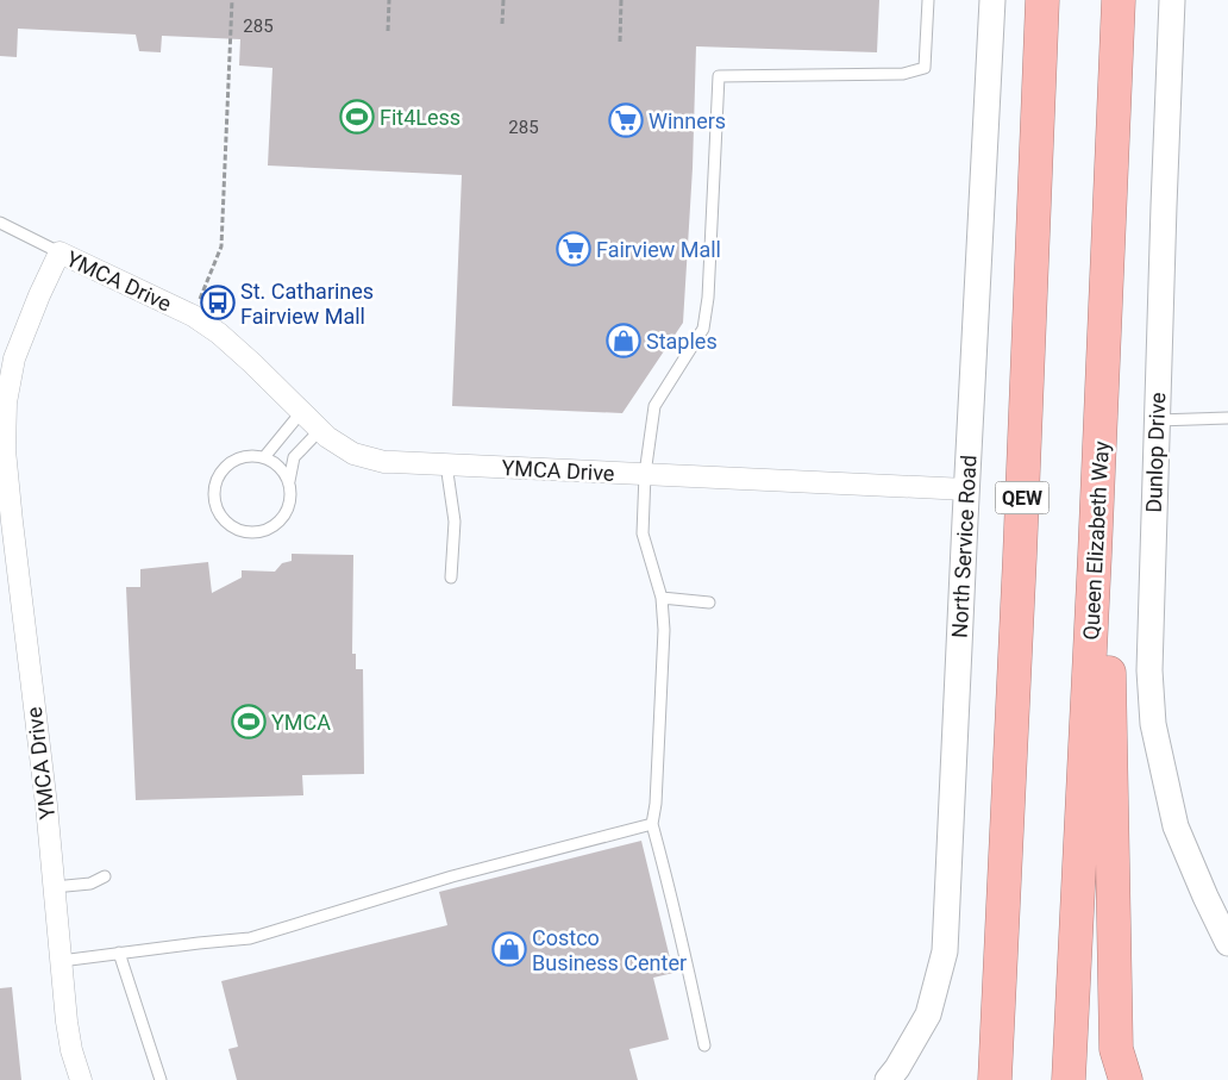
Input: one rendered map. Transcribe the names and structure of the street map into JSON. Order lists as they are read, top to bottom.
{
  "streets": {
    "highway": ["QEW", "Queen Elizabeth Way"],
    "street": ["YMCA Drive", "Dunlop Drive", "North Service Road"]
  },
  "crossings": [
    ["YMCA Drive", "North Service Road"]
  ],
  "places": {
    "sports": ["Fit4Less", "YMCA"],
    "supermarket": ["Winners", "Fairview Mall"],
    "bus stop": ["St. Catharines Fairview Mall"],
    "shop": ["Staples", "Costco Business Center"]
  },
  "house_numbers": ["285", "285"]
}
